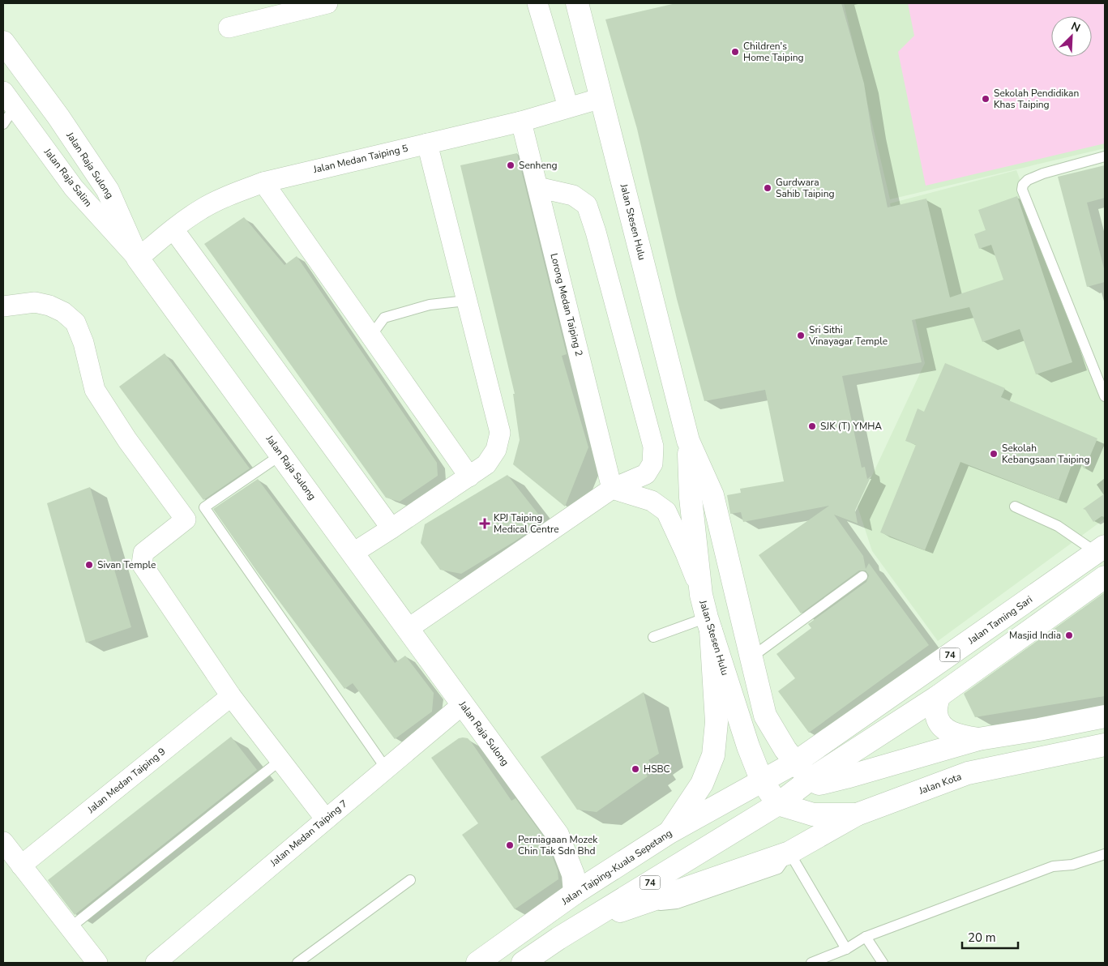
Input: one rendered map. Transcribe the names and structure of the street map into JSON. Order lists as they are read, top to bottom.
{
  "streets": {
    "main road": [
      "Jalan Raja Sulong",
      "Jalan Stesen Hulu",
      "Jalan Taming Sari",
      "74",
      "Jalan Kota",
      "Jalan Taiping-Kuala Sepetang"
    ],
    "street": [
      "Jalan Medan Taiping 5",
      "Jalan Raja Salim",
      "Lorong Medan Taiping 2",
      "Jalan Medan Taiping 9",
      "Jalan Medan Taiping 7"
    ]
  },
  "crossings": [
    ["Jalan Medan Taiping 5", "Jalan Raja Sulong"],
    ["Jalan Medan Taiping 5", "Jalan Raja Salim"],
    ["Jalan Medan Taiping 5", "Jalan Stesen Hulu"],
    ["Jalan Medan Taiping 5", "Lorong Medan Taiping 2"],
    ["Jalan Raja Sulong", "Jalan Raja Salim"],
    ["Jalan Raja Sulong", "Jalan Medan Taiping 7"],
    ["Jalan Raja Sulong", "Jalan Taiping-Kuala Sepetang"],
    ["Jalan Stesen Hulu", "Jalan Taming Sari"],
    ["Jalan Stesen Hulu", "74"],
    ["Jalan Stesen Hulu", "Jalan Kota"],
    ["Jalan Stesen Hulu", "Jalan Taiping-Kuala Sepetang"],
    ["Jalan Taming Sari", "74"],
    ["74", "Jalan Kota"],
    ["74", "Jalan Taiping-Kuala Sepetang"]
  ],
  "places": {
    "other": [
      "Children's Home Taiping",
      "Sekolah Pendidikan Khas Taiping",
      "Senheng",
      "Gurdwara Sahib Taiping",
      "Sri Sithi Vinayagar Temple",
      "SJK (T) YMHA",
      "Sekolah Kebangsaan Taiping",
      "Sivan Temple",
      "Masjid India",
      "HSBC",
      "Perniagaan Mozek Chin Tak Sdn Bhd"
    ],
    "health": ["KPJ Taiping Medical Centre"]
  },
  "scale_bar": "20 m",
  "north": "top right"
}
